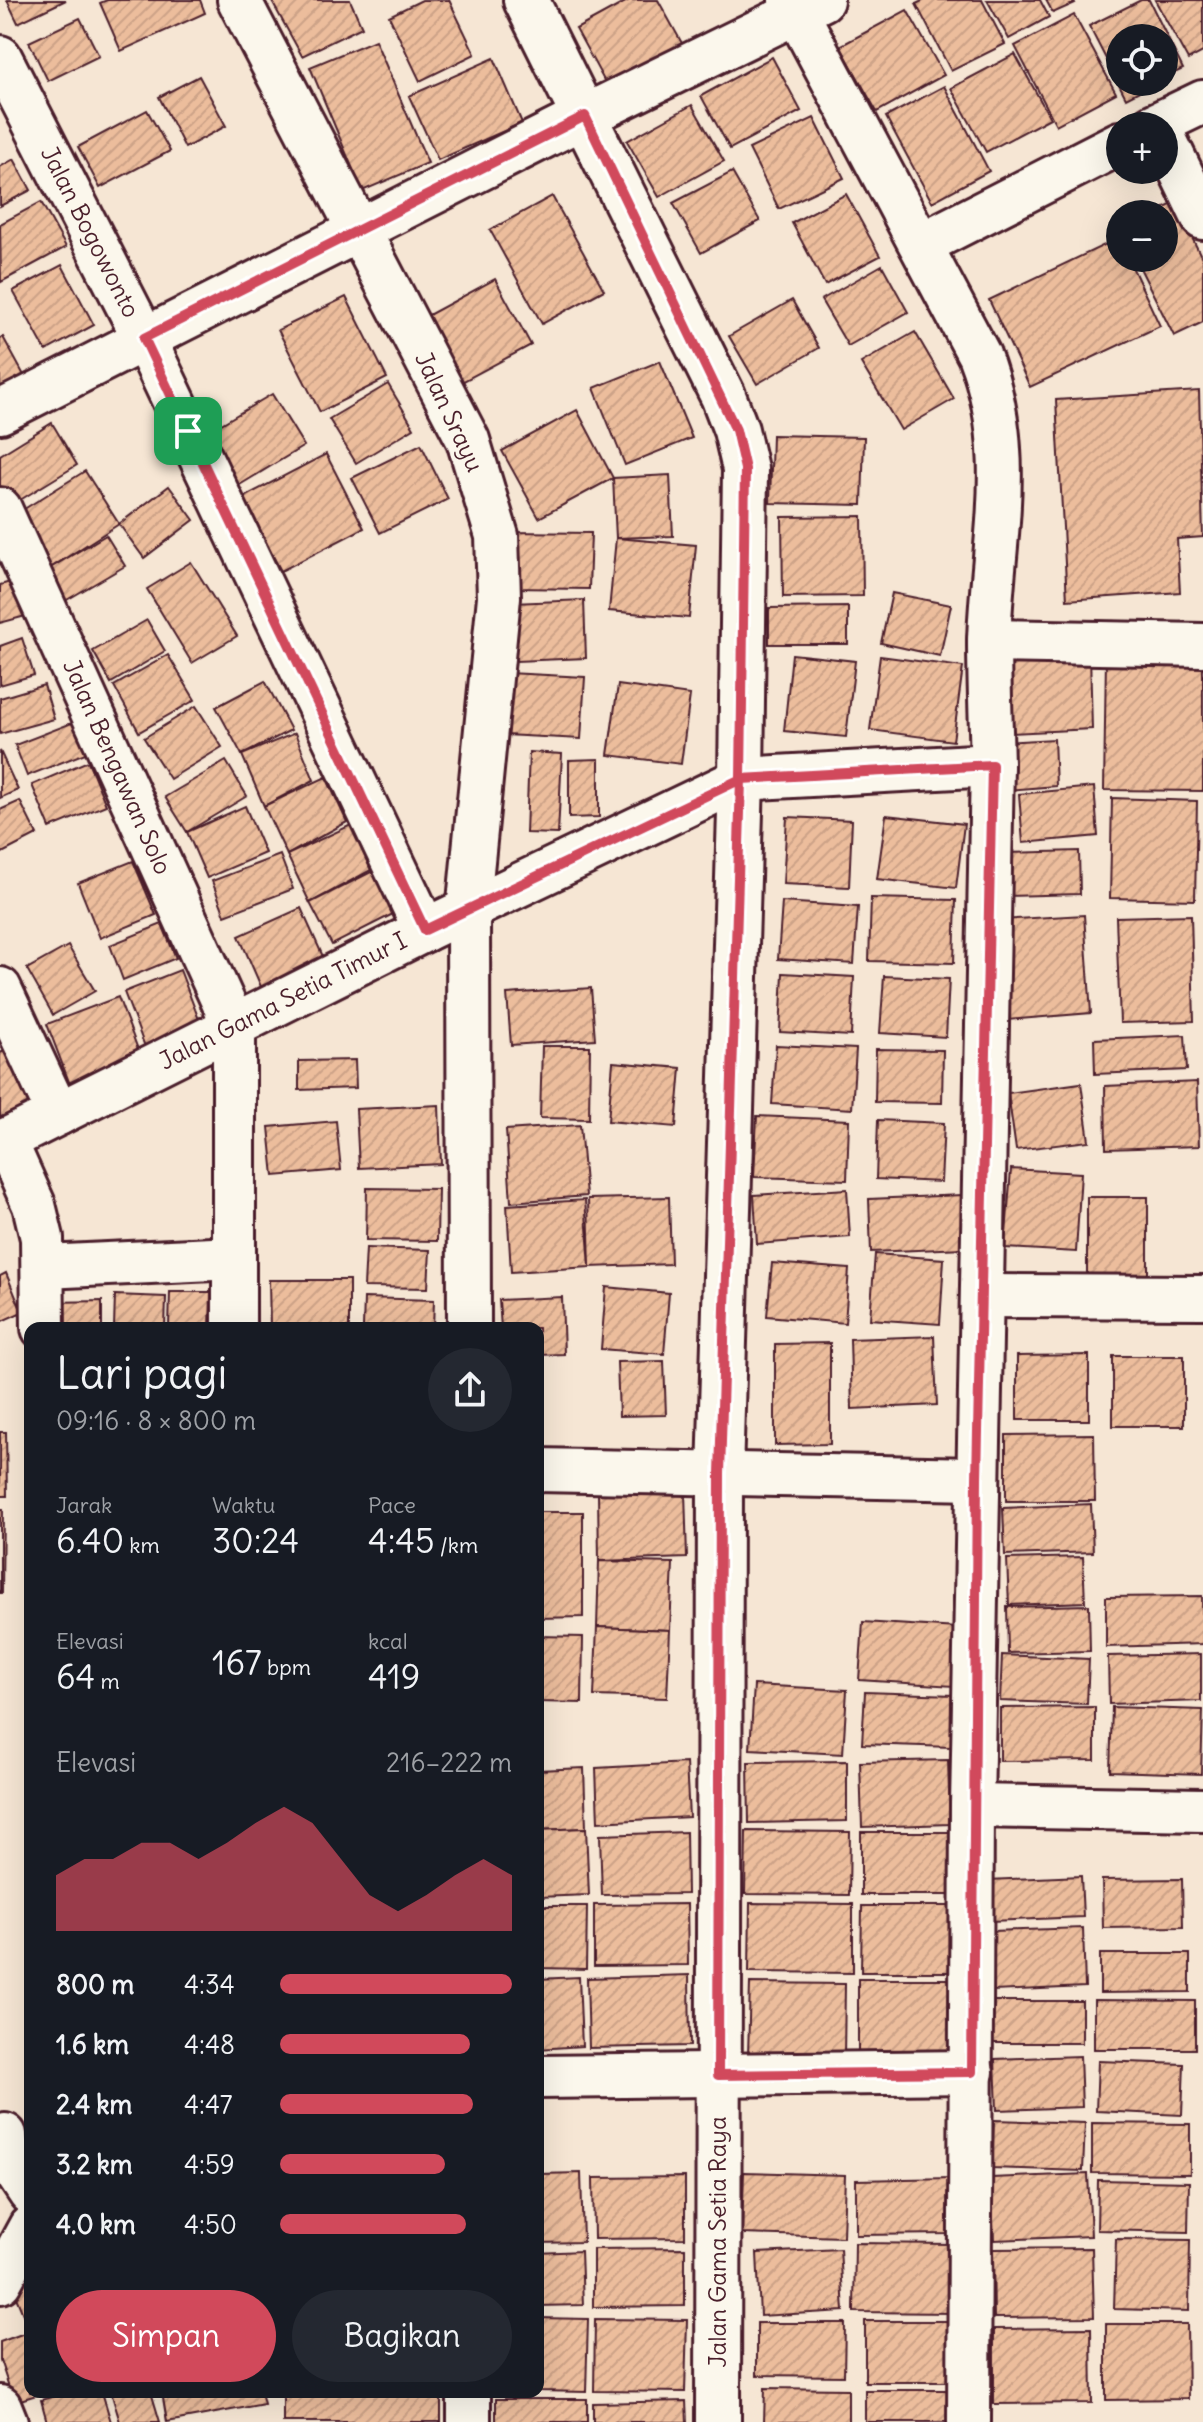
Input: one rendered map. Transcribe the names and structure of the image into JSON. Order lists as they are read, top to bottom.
{
  "streets": {
    "street": [
      "Jalan Bogowonto",
      "Jalan Srayu",
      "Jalan Bengawan Solo",
      "Jalan Gama Setia Timur I",
      "Jalan Gama Setia Raya"
    ]
  },
  "crossings": [
    ["Jalan Bogowonto", "Jalan Gama Setia Timur I"],
    ["Jalan Srayu", "Jalan Gama Setia Timur I"],
    ["Jalan Bengawan Solo", "Jalan Gama Setia Timur I"],
    ["Jalan Gama Setia Timur I", "Jalan Gama Setia Raya"]
  ],
  "page": {
    "map_buttons": ["+", "−"],
    "heading": ["Lari pagi", "09:16 · 8 × 800 m"],
    "stats": [
      ["Jarak", "6.40 km"],
      ["Waktu", "30:24"],
      ["Pace", "4:45 /km"],
      ["Elevasi", "64 m"],
      ["167 bpm"],
      ["kcal", "419"]
    ],
    "chart": ["Elevasi", "216–222 m"],
    "list": [
      {
        "name": "800 m",
        "note": "4:34"
      },
      {
        "name": "1.6 km",
        "note": "4:48"
      },
      {
        "name": "2.4 km",
        "note": "4:47"
      },
      {
        "name": "3.2 km",
        "note": "4:59"
      },
      {
        "name": "4.0 km",
        "note": "4:50"
      }
    ],
    "buttons": ["Simpan", "Bagikan"]
  }
}
